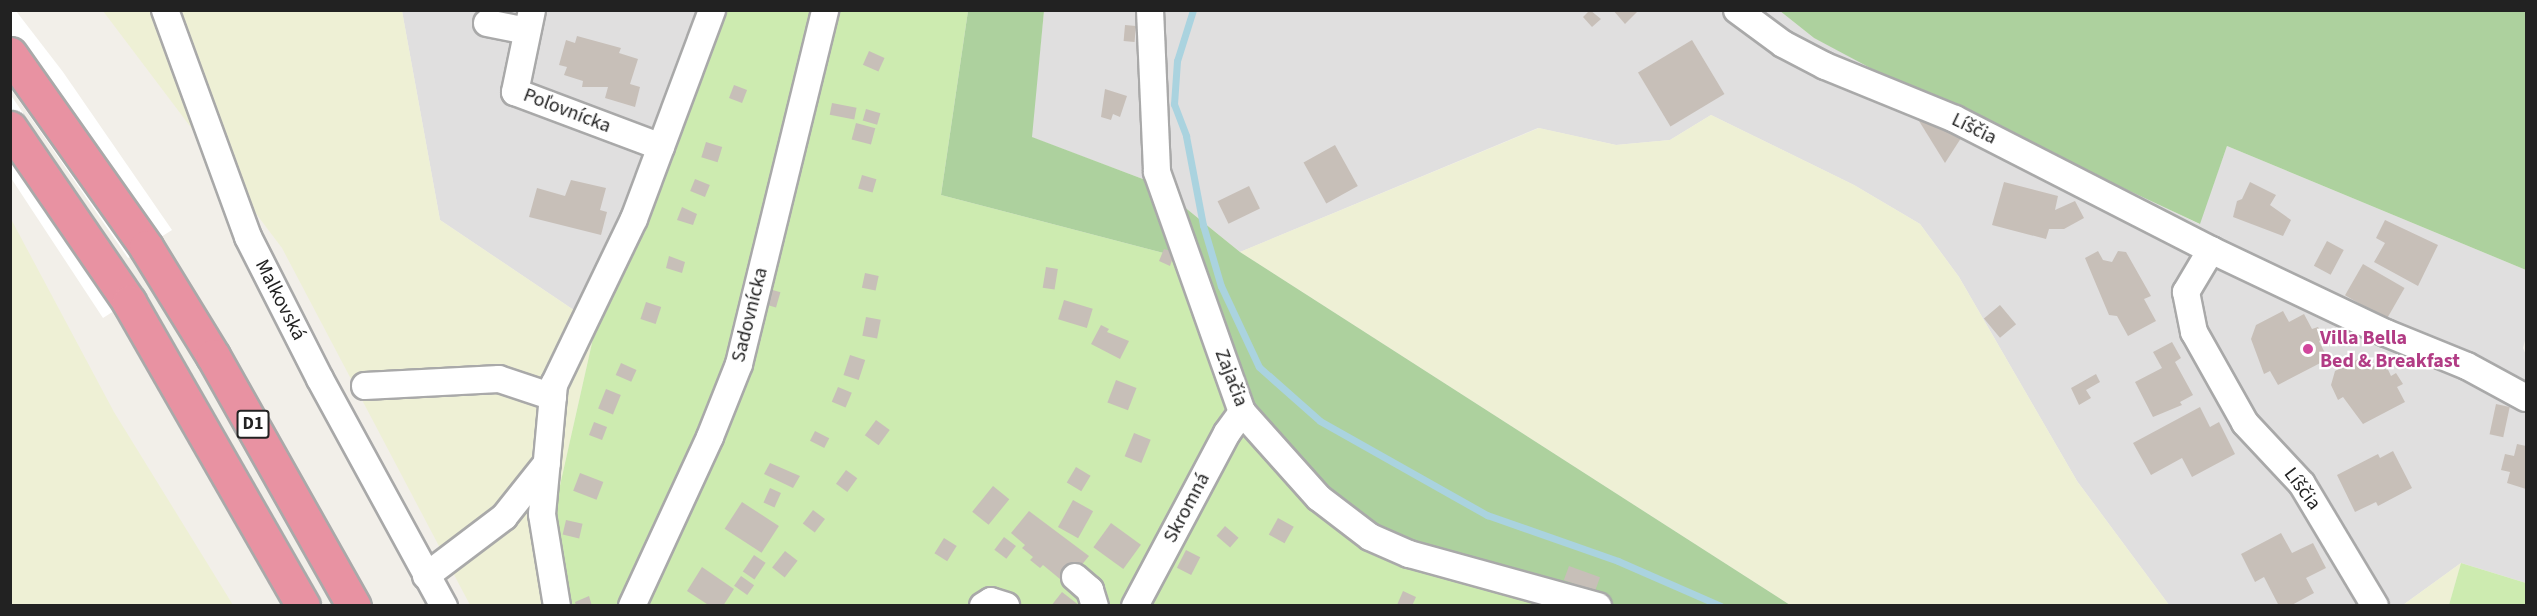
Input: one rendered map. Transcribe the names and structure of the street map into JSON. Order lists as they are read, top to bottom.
{
  "streets": {
    "highway": ["D1"],
    "street": [
      "Poľovnícka",
      "Líščia",
      "Malkovská",
      "Sadovnícka",
      "Zajačia",
      "Skromná"
    ]
  },
  "crossings": [
    ["Zajačia", "Skromná"]
  ],
  "places": ["Villa Bella Bed & Breakfast"]
}
